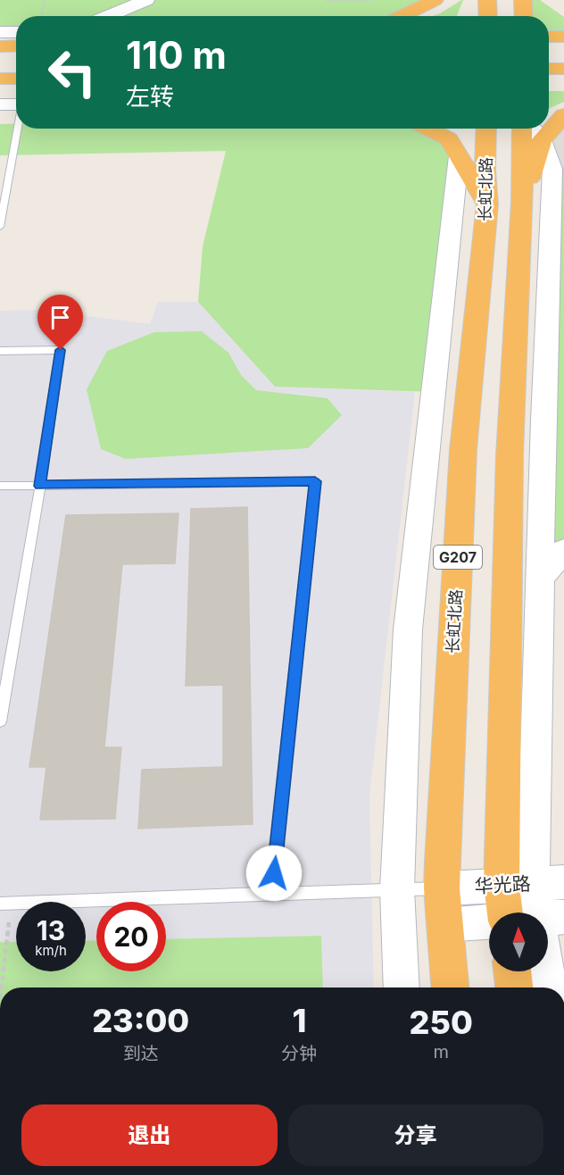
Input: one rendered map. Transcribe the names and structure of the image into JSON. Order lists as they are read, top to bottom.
{
  "streets": {
    "highway": ["长虹北路", "G207"],
    "street": ["华光路"]
  },
  "crossings": [
    ["长虹北路", "华光路"]
  ],
  "north": "top",
  "page": {
    "turn": ["110 m", "左转"],
    "speed": "13 km/h",
    "limit": "20",
    "eta": [
      "23:00",
      "到达",
      "1",
      "分钟",
      "250",
      "m"
    ],
    "buttons": ["退出", "分享"]
  }
}
